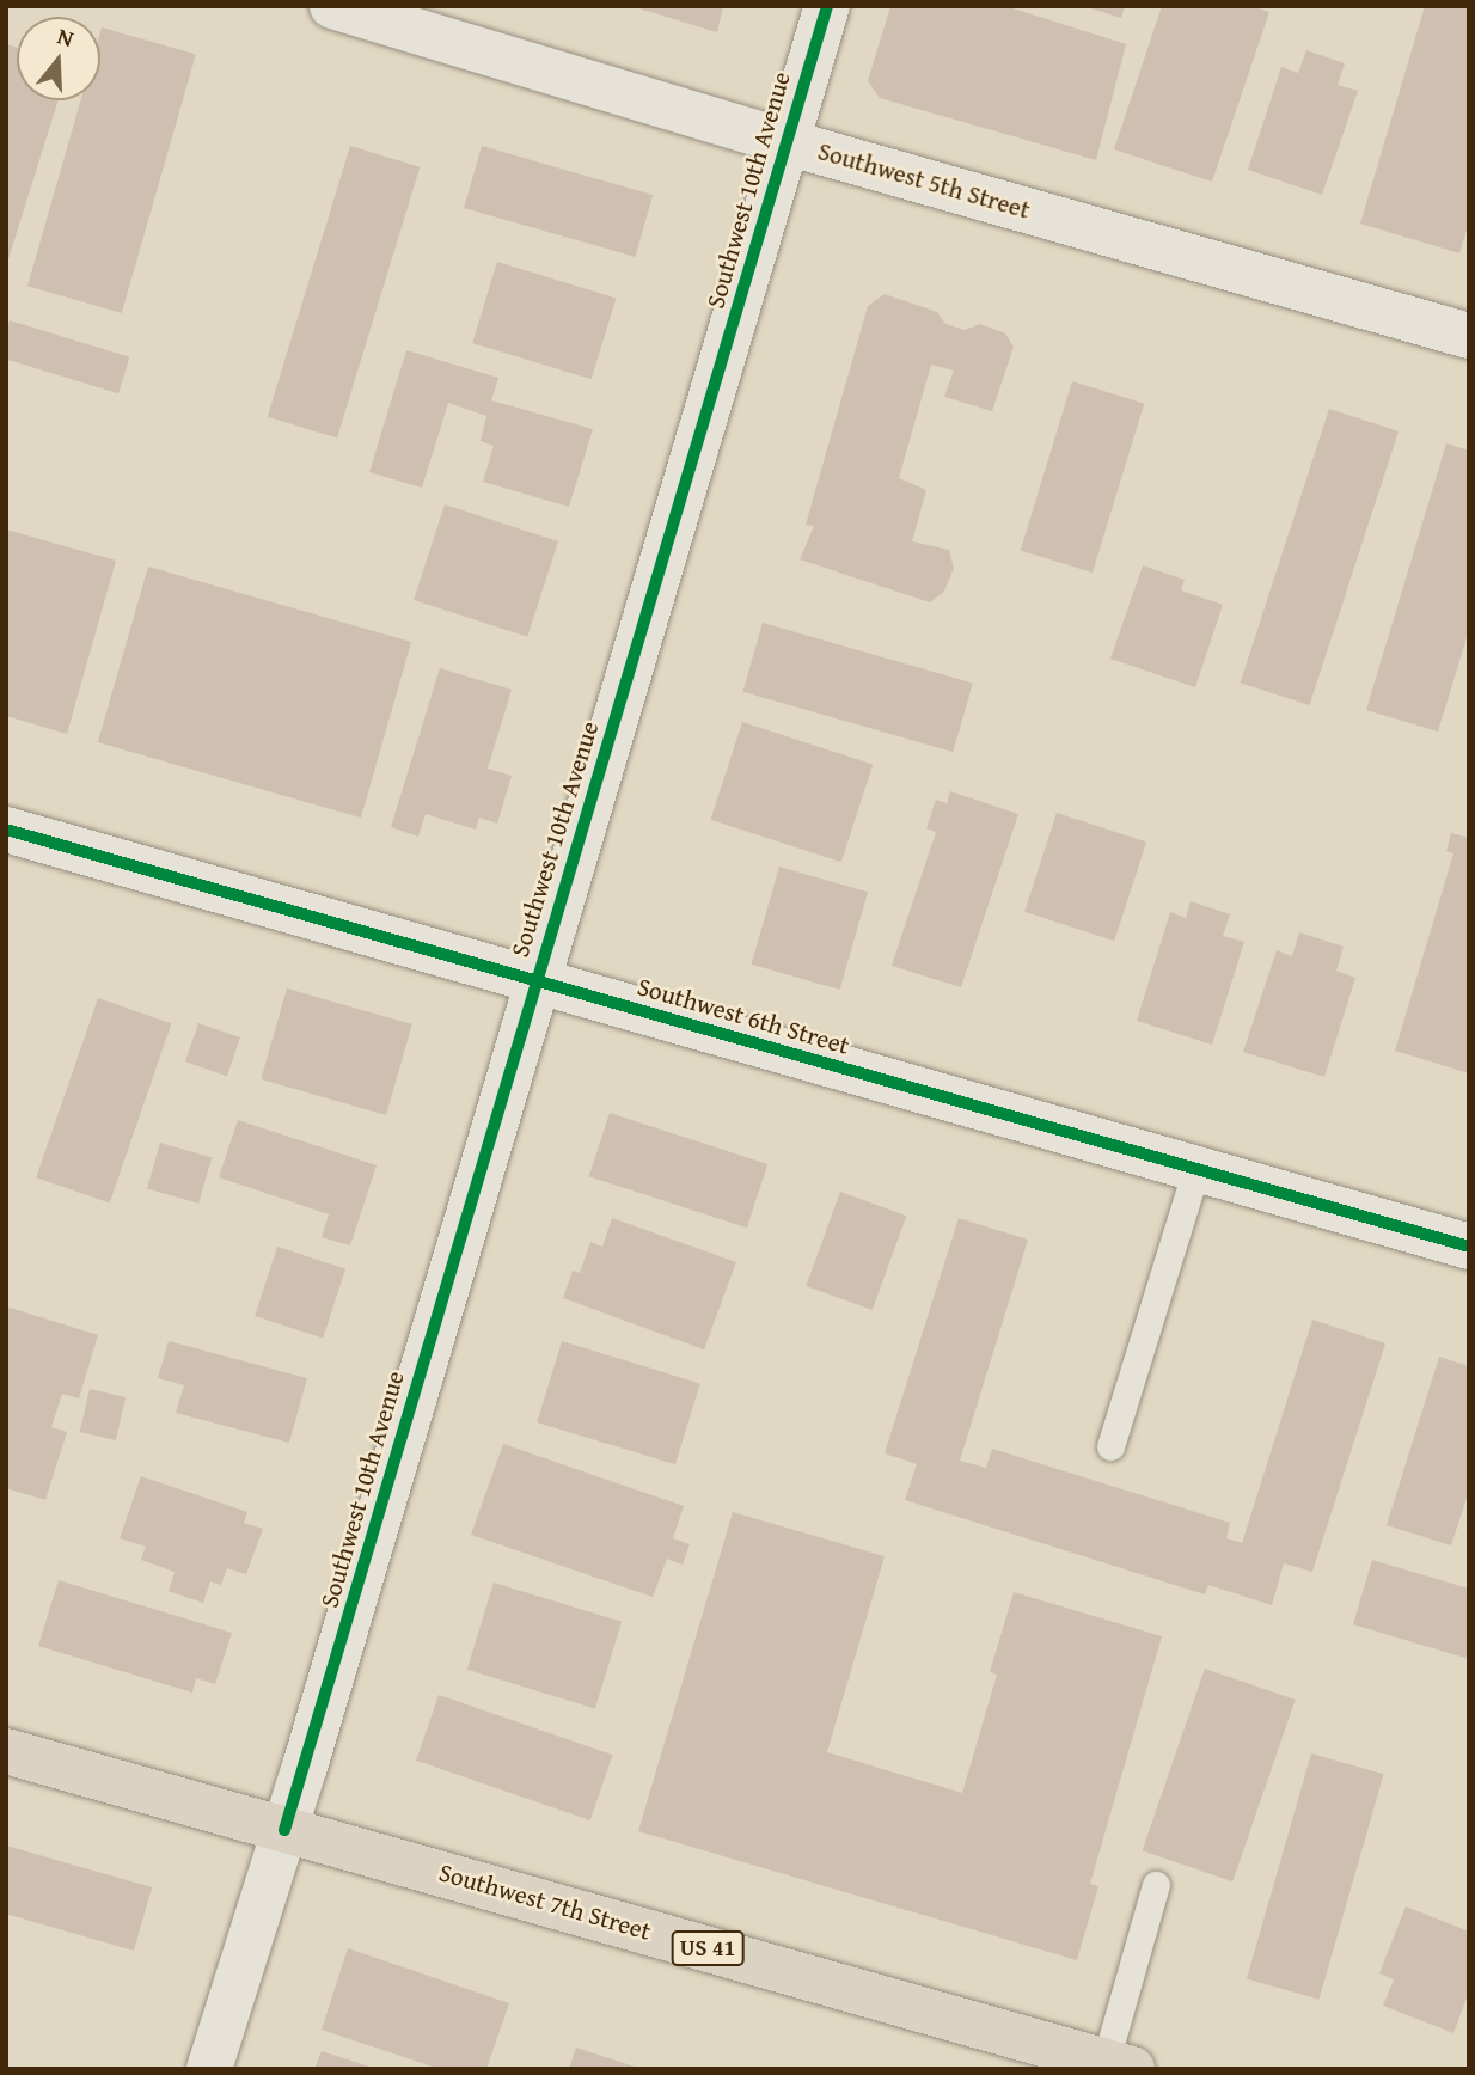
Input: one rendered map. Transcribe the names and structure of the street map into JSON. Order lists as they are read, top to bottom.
{
  "streets": {
    "main road": ["Southwest 7th Street", "US 41"],
    "street": ["Southwest 5th Street", "Southwest 10th Avenue", "Southwest 6th Street"]
  },
  "crossings": [
    ["Southwest 5th Street", "Southwest 10th Avenue"],
    ["Southwest 10th Avenue", "Southwest 6th Street"],
    ["Southwest 10th Avenue", "Southwest 7th Street"]
  ],
  "north": "top"
}
